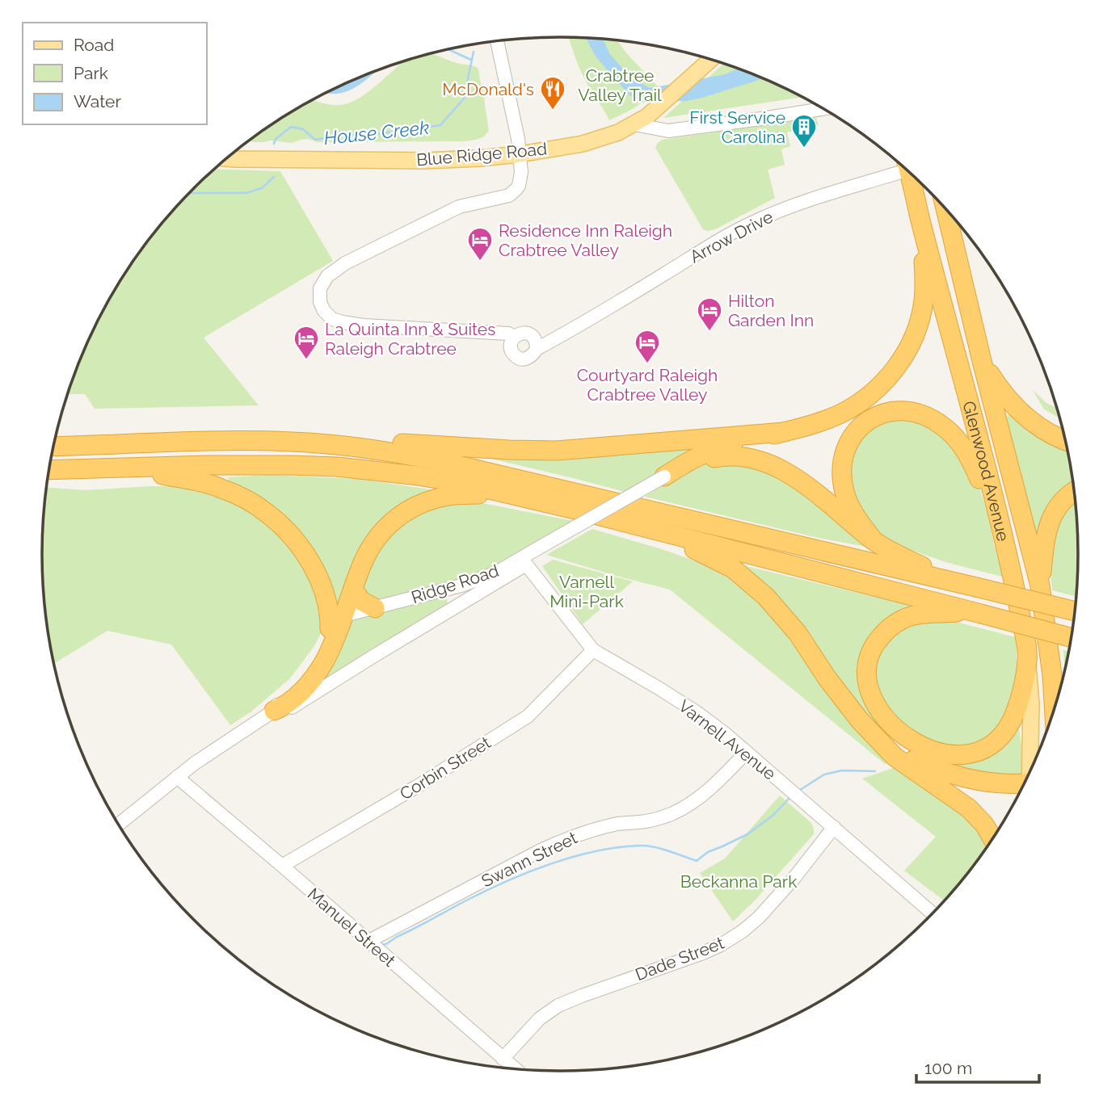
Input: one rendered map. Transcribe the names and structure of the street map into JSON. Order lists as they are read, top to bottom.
{
  "streets": {
    "highway": ["Glenwood Avenue"],
    "main road": ["Blue Ridge Road"],
    "street": [
      "Arrow Drive",
      "Ridge Road",
      "Varnell Avenue",
      "Corbin Street",
      "Swann Street",
      "Manuel Street",
      "Dade Street"
    ]
  },
  "crossings": [
    ["Ridge Road", "Varnell Avenue"],
    ["Ridge Road", "Manuel Street"],
    ["Varnell Avenue", "Corbin Street"],
    ["Varnell Avenue", "Swann Street"],
    ["Varnell Avenue", "Dade Street"],
    ["Corbin Street", "Manuel Street"],
    ["Swann Street", "Manuel Street"],
    ["Manuel Street", "Dade Street"]
  ],
  "water": ["House Creek"],
  "parks": ["Crabtree Valley Trail", "Varnell Mini-Park", "Beckanna Park"],
  "places": {
    "restaurant": ["McDonald's"],
    "building": ["First Service Carolina"],
    "hotel": [
      "Residence Inn Raleigh Crabtree Valley",
      "Hilton Garden Inn",
      "La Quinta Inn & Suites Raleigh Crabtree",
      "Courtyard Raleigh Crabtree Valley"
    ]
  },
  "legend": ["Road", "Park", "Water"],
  "scale_bar": "100 m"
}
